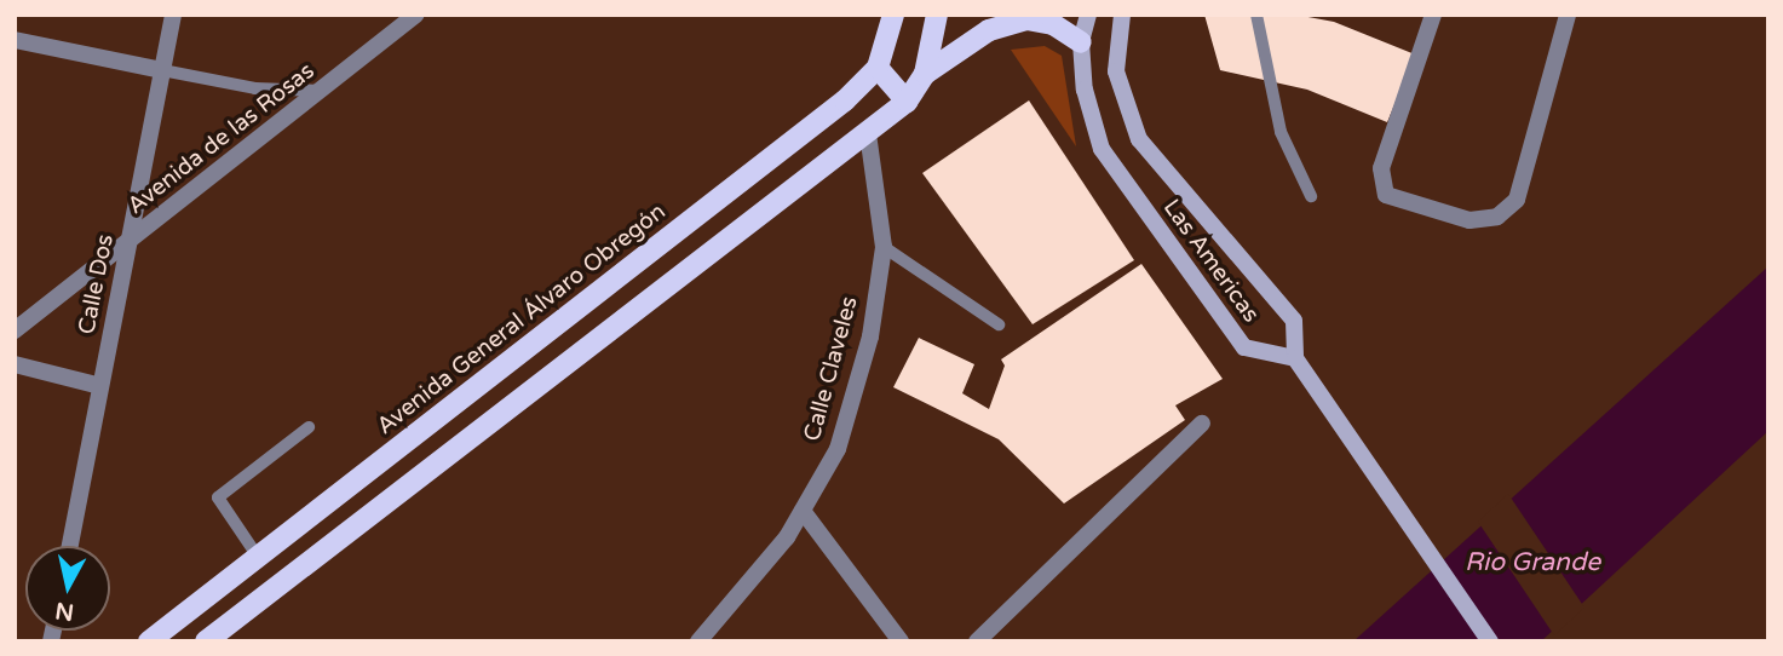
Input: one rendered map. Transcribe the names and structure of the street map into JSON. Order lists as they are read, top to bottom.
{
  "streets": {
    "main road": ["Las Americas", "Avenida General Álvaro Obregón"],
    "street": ["Avenida de las Rosas", "Calle Dos", "Calle Claveles"]
  },
  "crossings": [
    ["Avenida de las Rosas", "Calle Dos"]
  ],
  "water": ["Rio Grande"],
  "north": "bottom"
}
